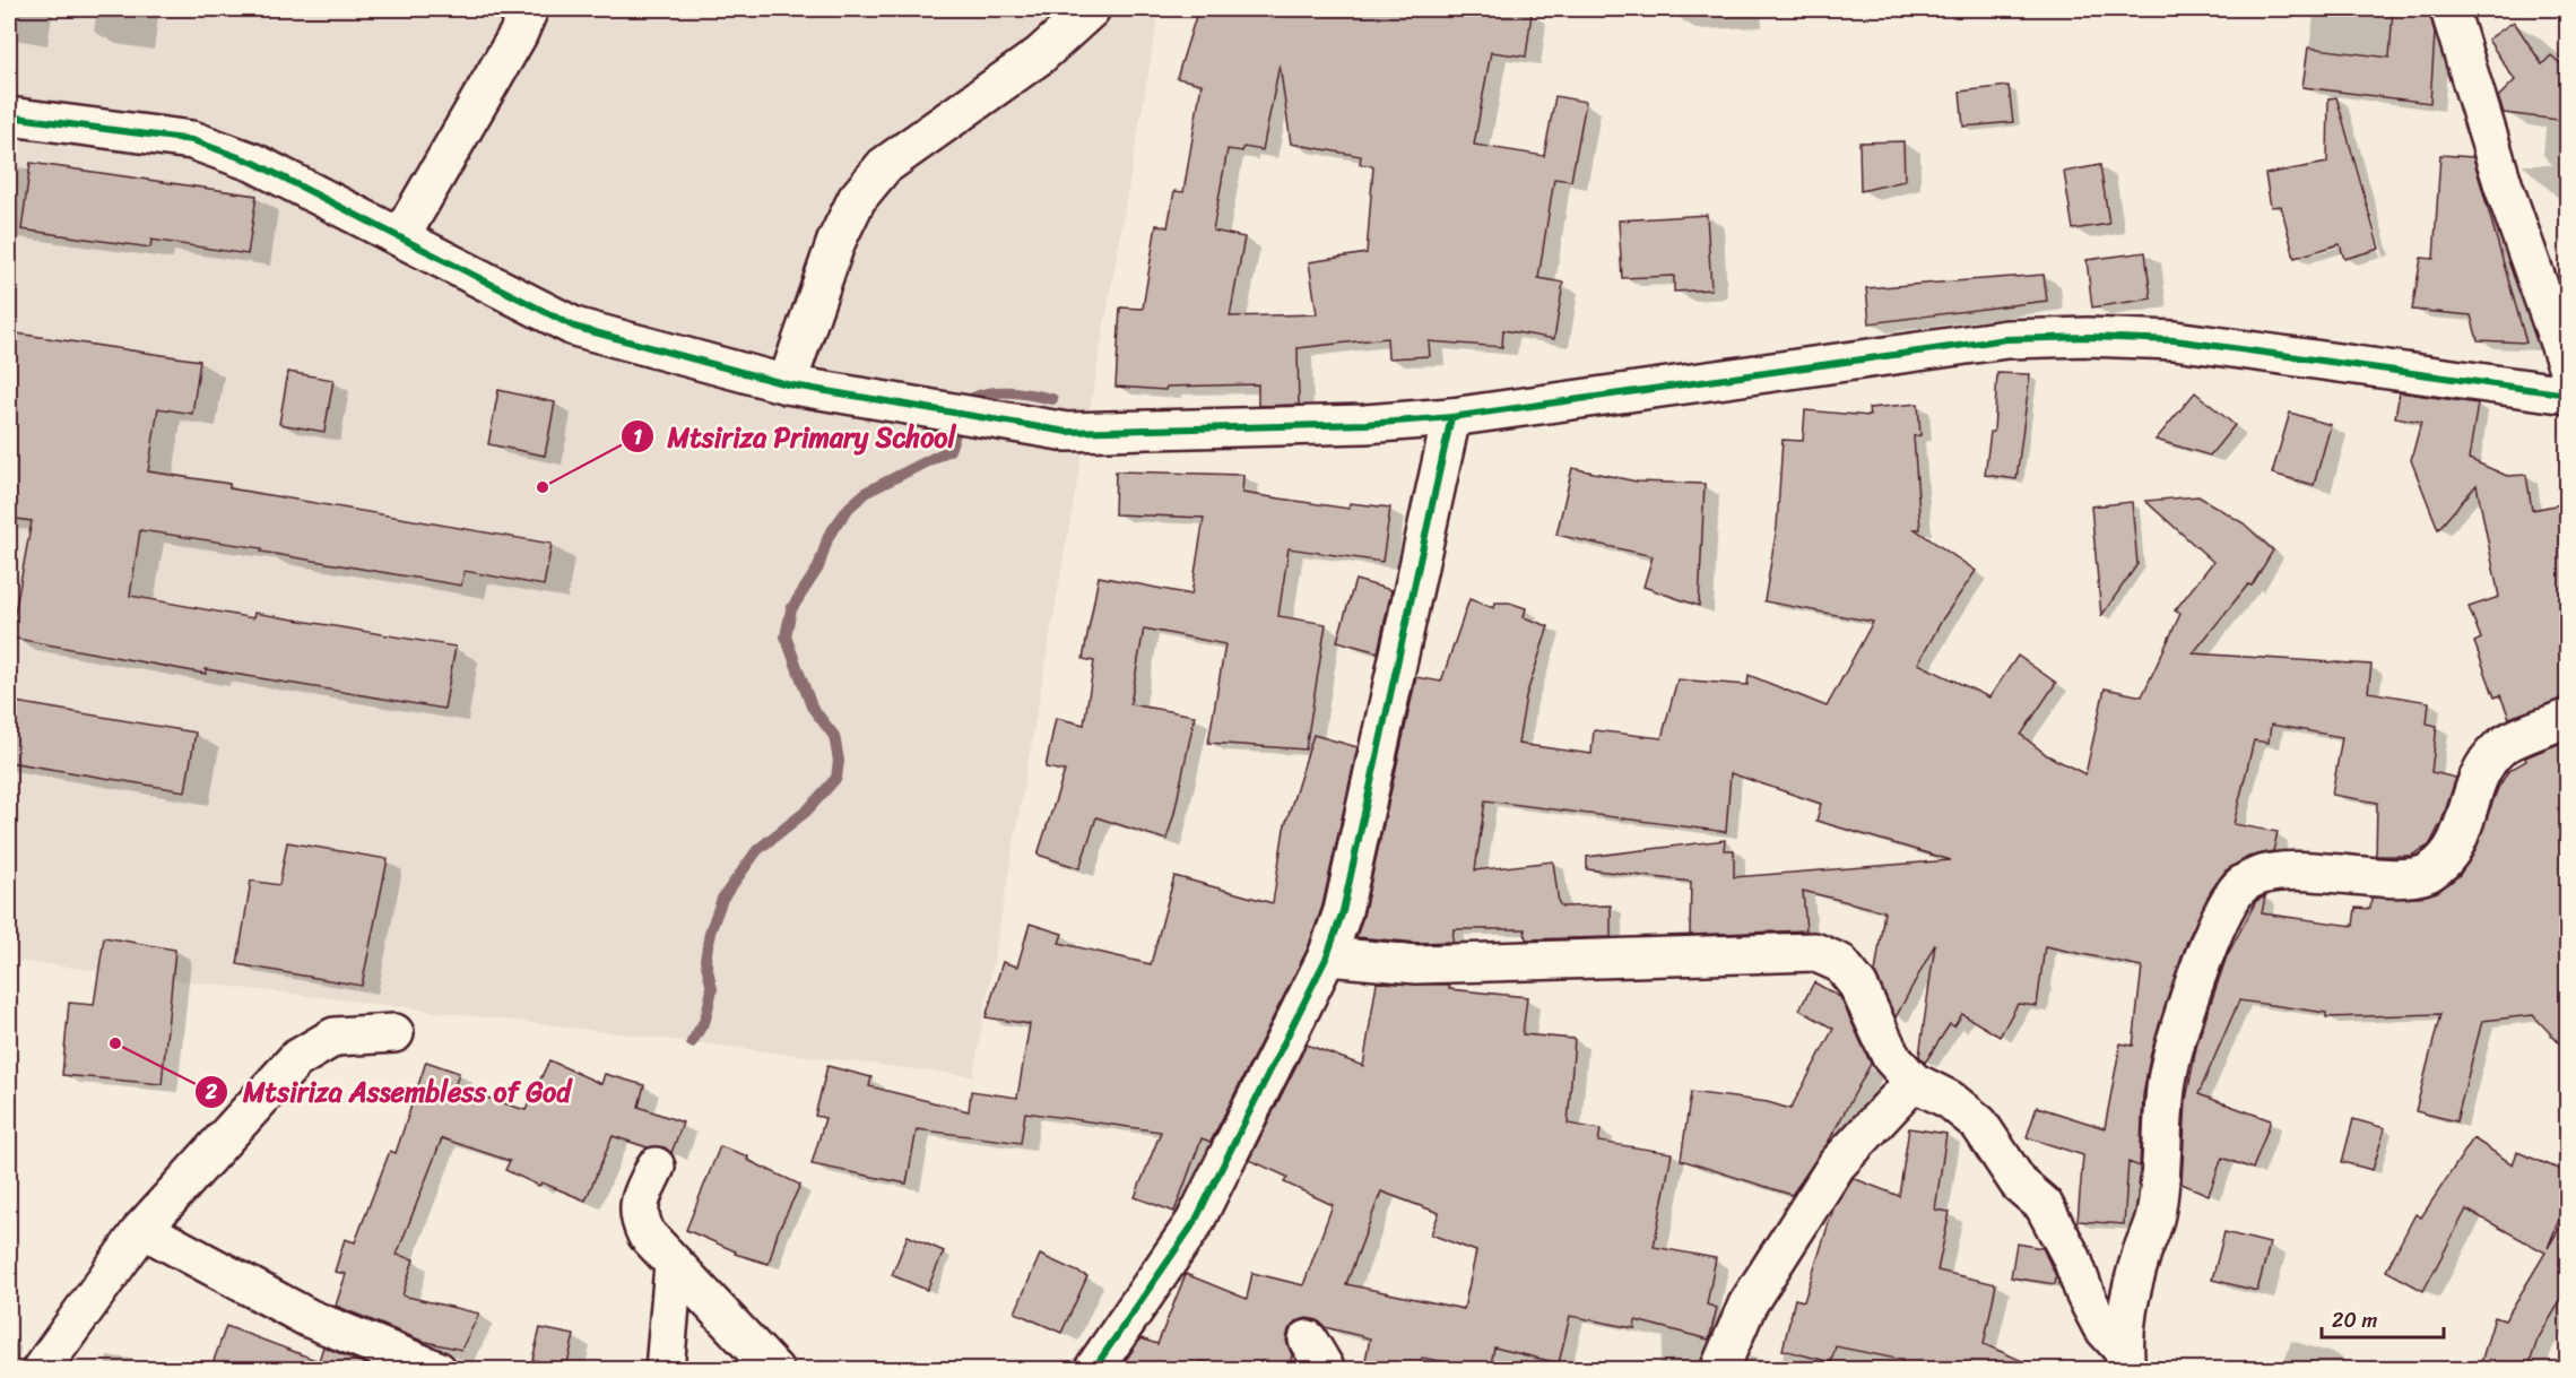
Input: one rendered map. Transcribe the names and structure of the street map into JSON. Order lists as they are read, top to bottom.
{
  "places": ["Mtsiriza Primary School", "Mtsiriza Assembless of God"],
  "scale_bar": "20 m"
}
